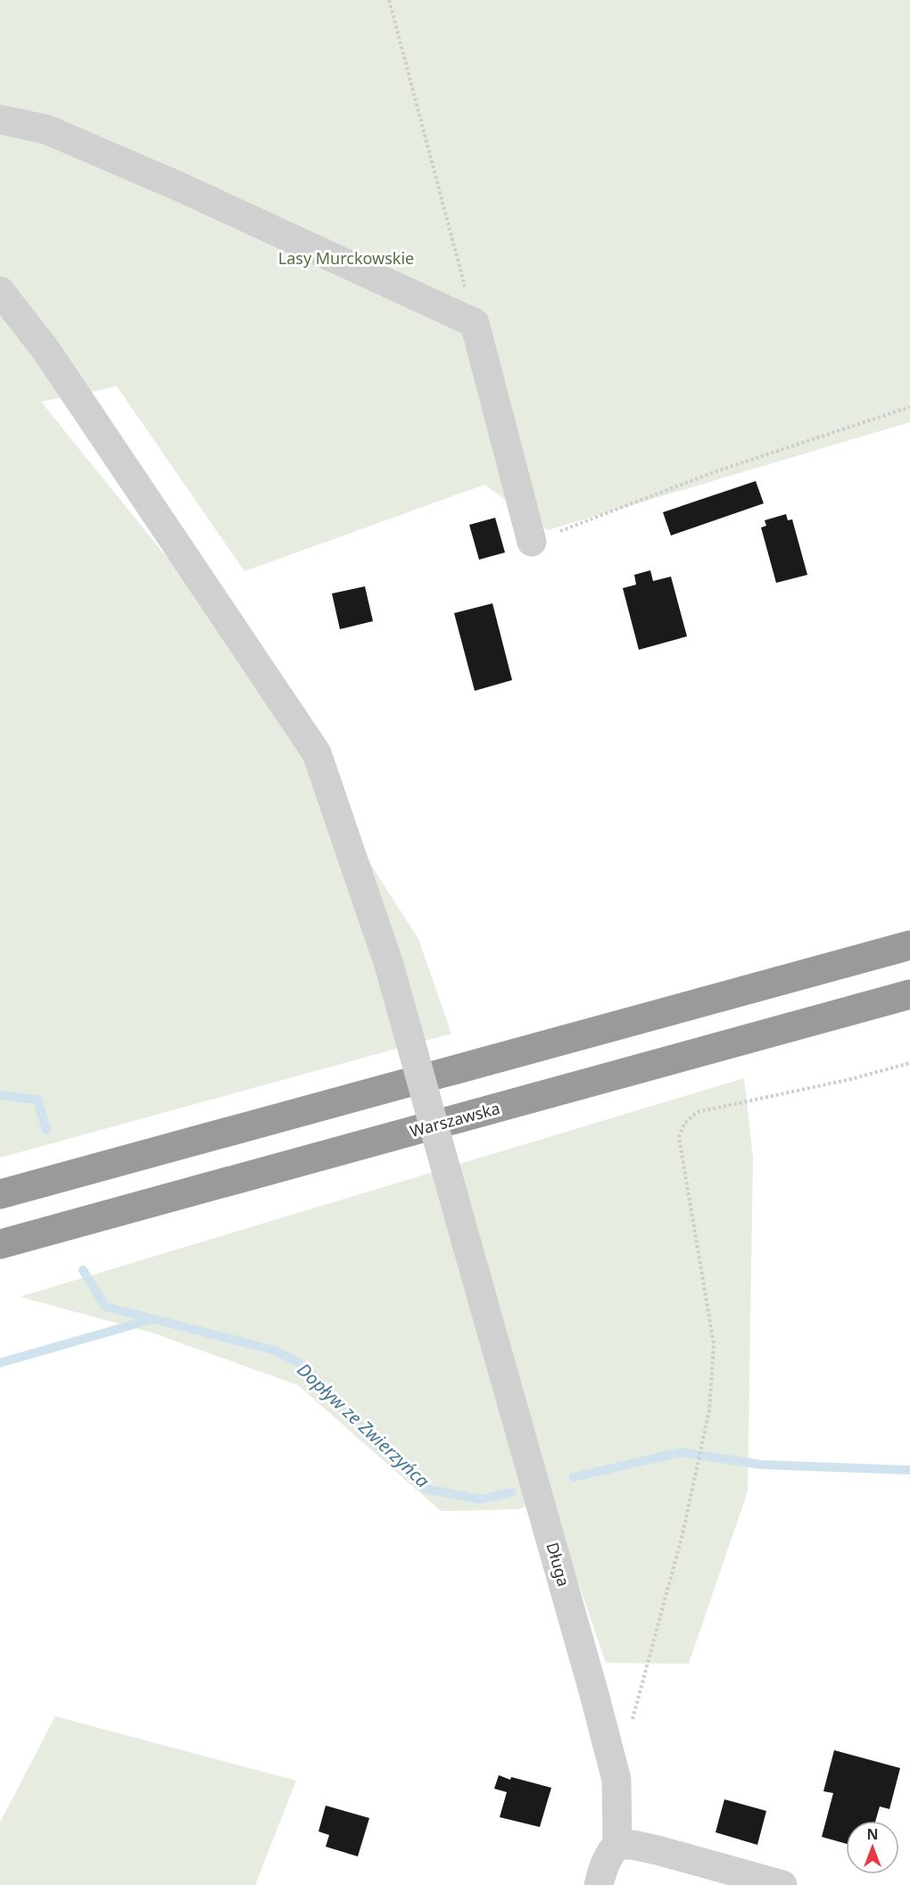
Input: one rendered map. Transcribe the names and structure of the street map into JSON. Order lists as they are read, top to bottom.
{
  "streets": {
    "highway": ["Warszawska"],
    "street": ["Długa"]
  },
  "water": ["Dopływ ze Zwierzyńca"],
  "parks": ["Lasy Murckowskie"],
  "north": "top"
}
